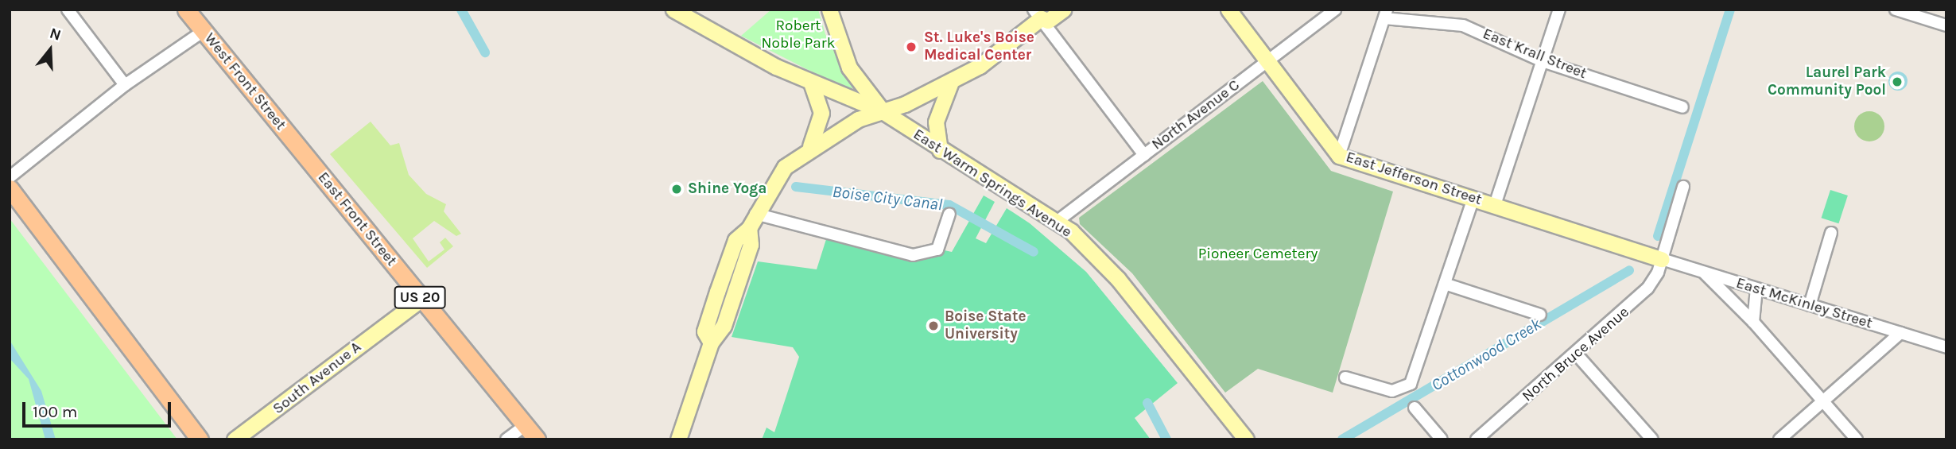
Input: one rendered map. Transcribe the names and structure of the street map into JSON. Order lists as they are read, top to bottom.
{
  "streets": {
    "main road": ["West Front Street", "East Front Street", "US 20"],
    "street": [
      "East Krall Street",
      "North Avenue C",
      "East Jefferson Street",
      "East Warm Springs Avenue",
      "East McKinley Street",
      "North Bruce Avenue",
      "South Avenue A"
    ]
  },
  "crossings": [
    ["West Front Street", "East Front Street"],
    ["North Avenue C", "East Jefferson Street"],
    ["North Avenue C", "East Warm Springs Avenue"],
    ["East Jefferson Street", "East McKinley Street"],
    ["East Jefferson Street", "North Bruce Avenue"],
    ["East Front Street", "South Avenue A"],
    ["East McKinley Street", "North Bruce Avenue"]
  ],
  "water": ["Boise City Canal", "Cottonwood Creek"],
  "parks": ["Robert Noble Park", "Pioneer Cemetery"],
  "places": [
    "St. Luke's Boise Medical Center",
    "Laurel Park Community Pool",
    "Shine Yoga",
    "Boise State University"
  ],
  "scale_bar": "100 m",
  "north": "top"
}
